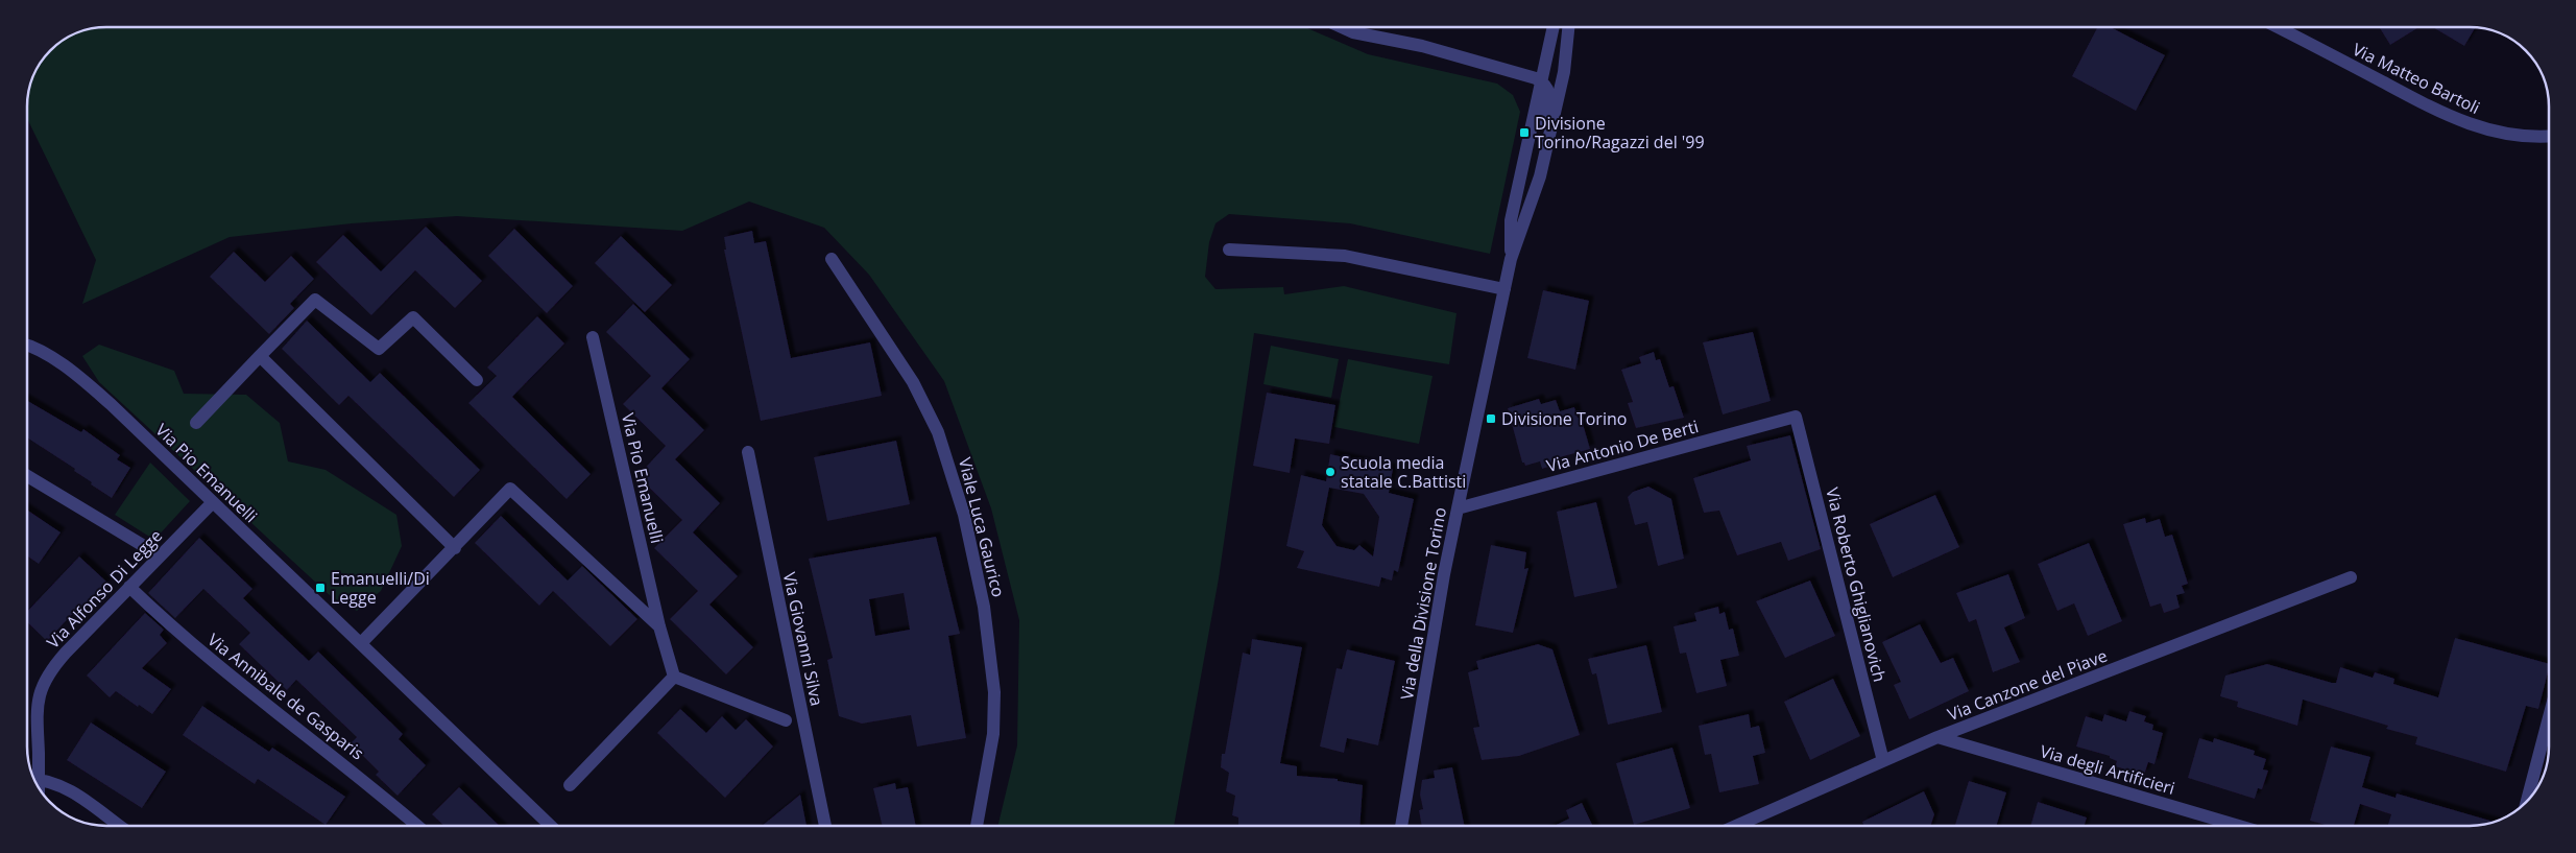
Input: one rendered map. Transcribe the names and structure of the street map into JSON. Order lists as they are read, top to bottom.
{
  "streets": {
    "street": [
      "Via Matteo Bartoli",
      "Via Antonio De Berti",
      "Via Pio Emanuelli",
      "Viale Luca Gaurico",
      "Via Roberto Ghiglianovich",
      "Via Alfonso Di Legge",
      "Via della Divisione Torino",
      "Via Giovanni Silva",
      "Via Canzone del Piave",
      "Via Annibale de Gasparis",
      "Via degli Artificieri"
    ]
  },
  "crossings": [
    ["Via Antonio De Berti", "Via Roberto Ghiglianovich"],
    ["Via Antonio De Berti", "Via della Divisione Torino"],
    ["Via Pio Emanuelli", "Via Alfonso Di Legge"],
    ["Via Roberto Ghiglianovich", "Via Canzone del Piave"],
    ["Via Alfonso Di Legge", "Via Annibale de Gasparis"],
    ["Via Canzone del Piave", "Via degli Artificieri"]
  ],
  "places": {
    "transit": ["Divisione Torino/Ragazzi del '99", "Divisione Torino", "Emanuelli/Di Legge"],
    "other": ["Scuola media statale C.Battisti"]
  }
}
